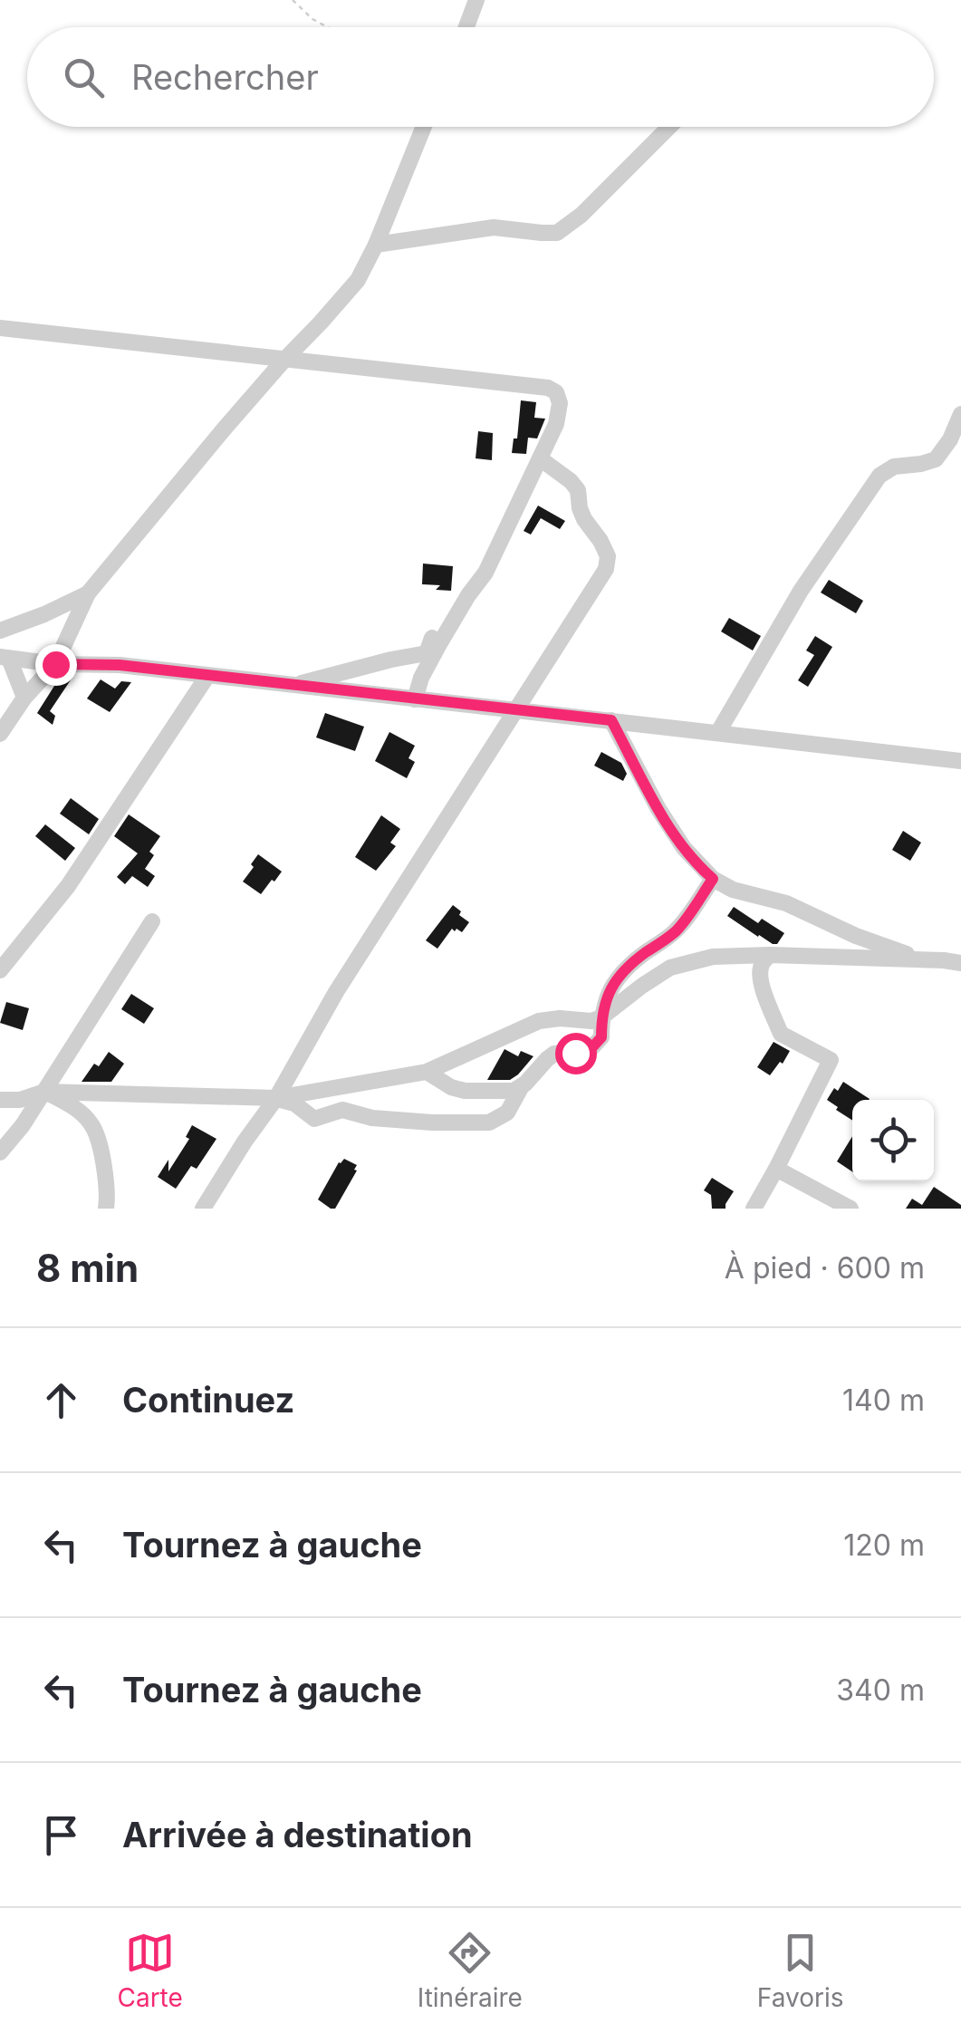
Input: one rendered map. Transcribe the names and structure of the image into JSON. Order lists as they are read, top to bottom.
{
  "page": {
    "search": "Rechercher",
    "heading": ["8 min", "À pied · 600 m"],
    "list": [
      ["Continuez", "140 m"],
      ["Tournez à gauche", "120 m"],
      ["Tournez à gauche", "340 m"],
      "Arrivée à destination"
    ],
    "nav": ["Carte", "Itinéraire", "Favoris"]
  }
}
